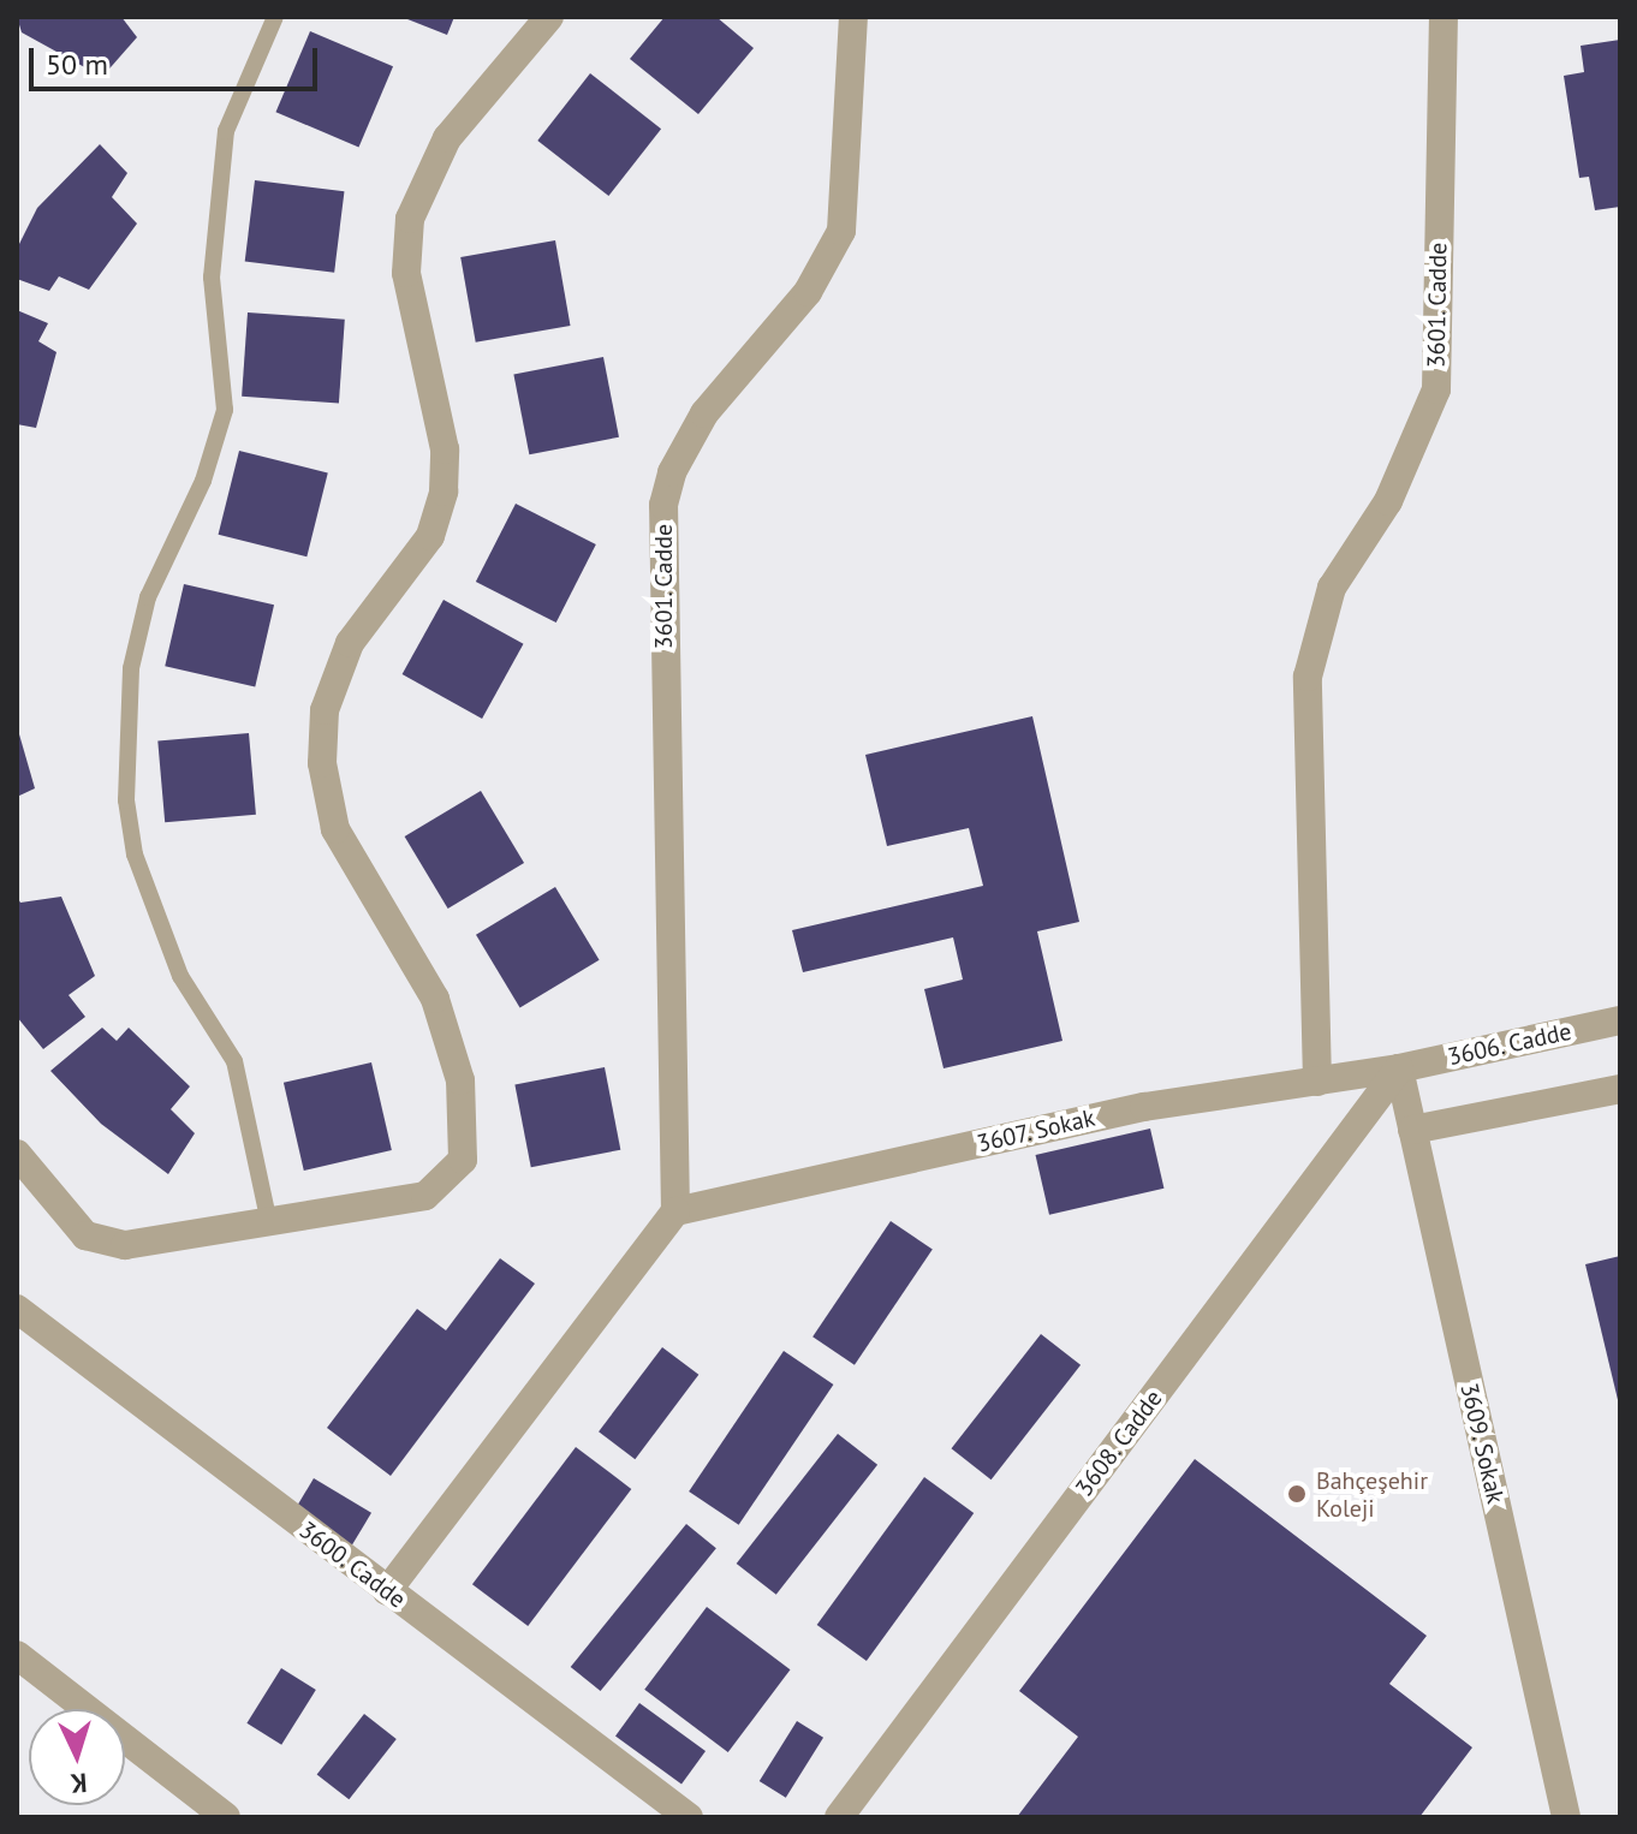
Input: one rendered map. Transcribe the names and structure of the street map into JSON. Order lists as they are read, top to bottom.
{
  "streets": {
    "street": [
      "3601. Cadde",
      "3606. Cadde",
      "3607. Sokak",
      "3608. Cadde",
      "3609. Sokak",
      "3600. Cadde"
    ]
  },
  "crossings": [
    ["3601. Cadde", "3607. Sokak"],
    ["3606. Cadde", "3607. Sokak"],
    ["3606. Cadde", "3608. Cadde"],
    ["3606. Cadde", "3609. Sokak"],
    ["3607. Sokak", "3608. Cadde"],
    ["3607. Sokak", "3609. Sokak"],
    ["3608. Cadde", "3609. Sokak"]
  ],
  "places": ["Bahçeşehir Koleji"],
  "scale_bar": "50 m",
  "north": "bottom"
}
